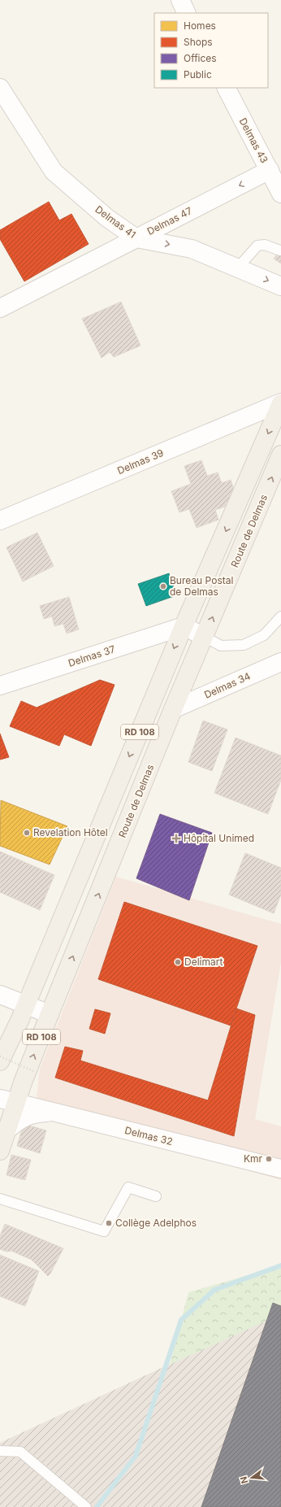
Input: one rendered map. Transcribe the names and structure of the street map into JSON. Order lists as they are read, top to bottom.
{
  "streets": {
    "main road": ["Route de Delmas", "RD 108"],
    "street": [
      "Delmas 43",
      "Delmas 47",
      "Delmas 41",
      "Delmas 39",
      "Delmas 37",
      "Delmas 34",
      "Delmas 32"
    ]
  },
  "crossings": [
    ["Delmas 43", "Delmas 47"],
    ["Delmas 47", "Delmas 41"],
    ["Delmas 39", "RD 108"],
    ["Route de Delmas", "Delmas 34"],
    ["Route de Delmas", "Delmas 32"],
    ["Delmas 37", "RD 108"]
  ],
  "one_way": ["Delmas 47", "Delmas 41"],
  "places": {
    "other": [
      "Bureau Postal de Delmas",
      "Revelation Hôtel",
      "Delimart",
      "Kmr",
      "Collège Adelphos"
    ],
    "health": ["Hôpital Unimed"]
  },
  "legend": [
    "Homes",
    "Shops",
    "Offices",
    "Public"
  ],
  "north": "left"
}
